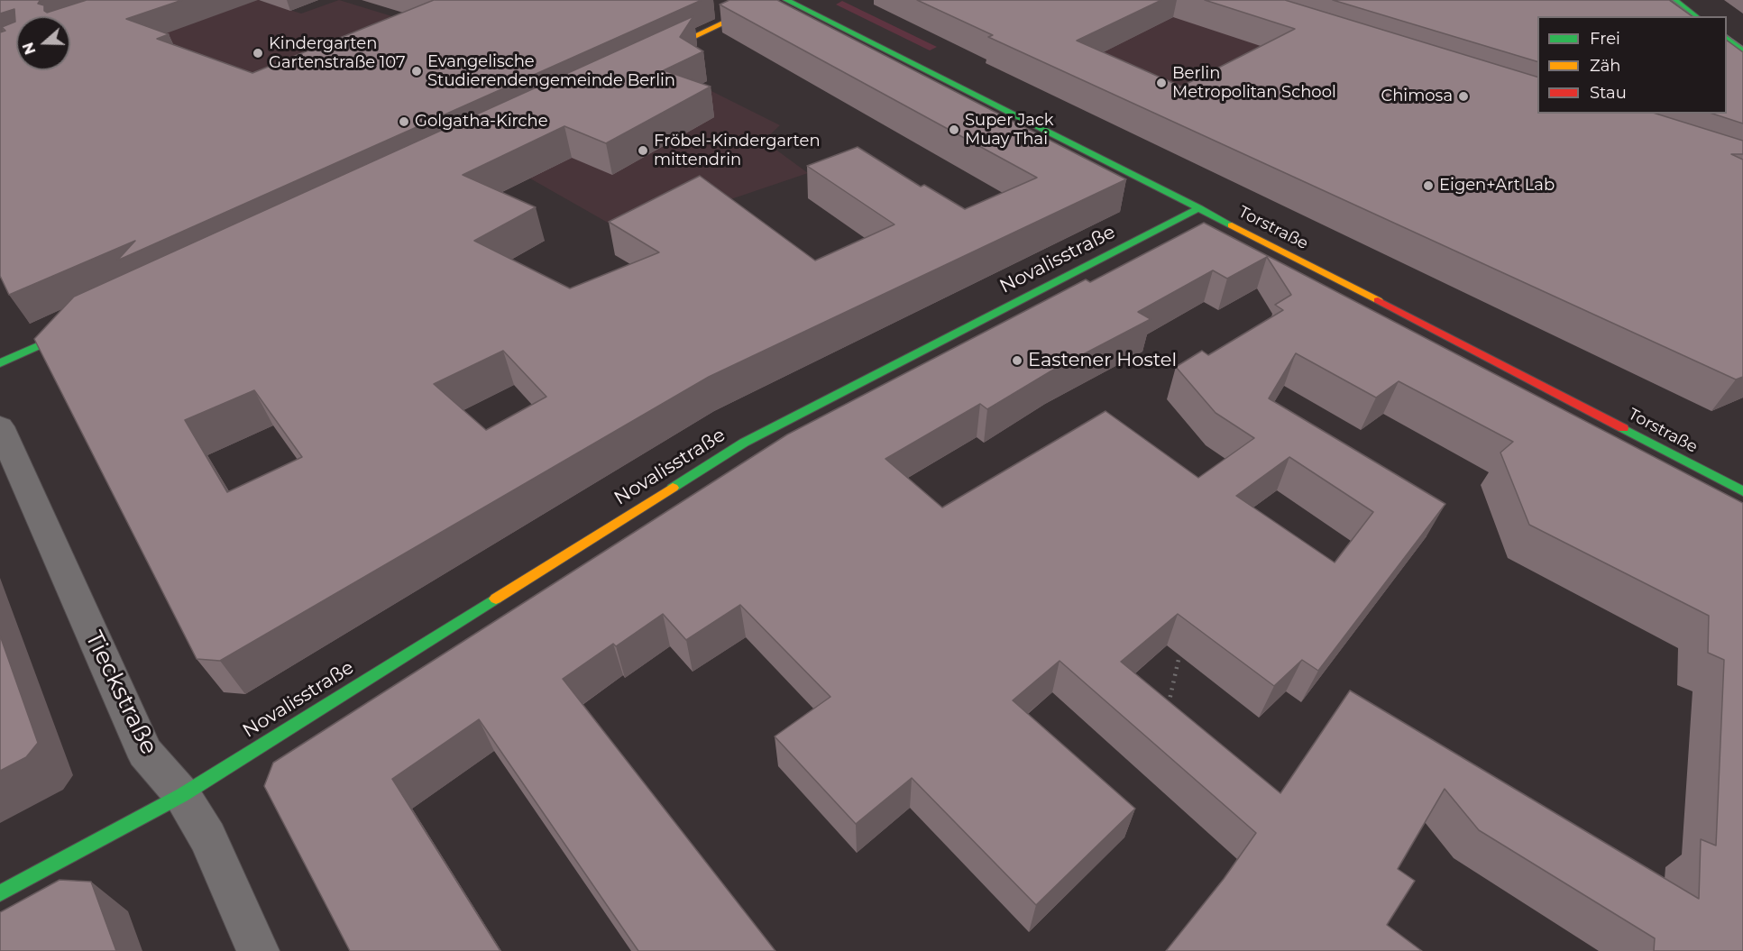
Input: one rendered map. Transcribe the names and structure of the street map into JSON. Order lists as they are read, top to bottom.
{
  "streets": {
    "street": ["Torstraße", "Novalisstraße", "Tieckstraße"]
  },
  "crossings": [
    ["Torstraße", "Novalisstraße"],
    ["Novalisstraße", "Tieckstraße"]
  ],
  "places": [
    "Kindergarten Gartenstraße 107",
    "Evangelische Studierendengemeinde Berlin",
    "Berlin Metropolitan School",
    "Chimosa",
    "Golgatha-Kirche",
    "Super Jack Muay Thai",
    "Fröbel-Kindergarten mittendrin",
    "Eigen+Art Lab",
    "Eastener Hostel"
  ],
  "legend": ["Frei", "Zäh", "Stau"],
  "north": "left"
}
